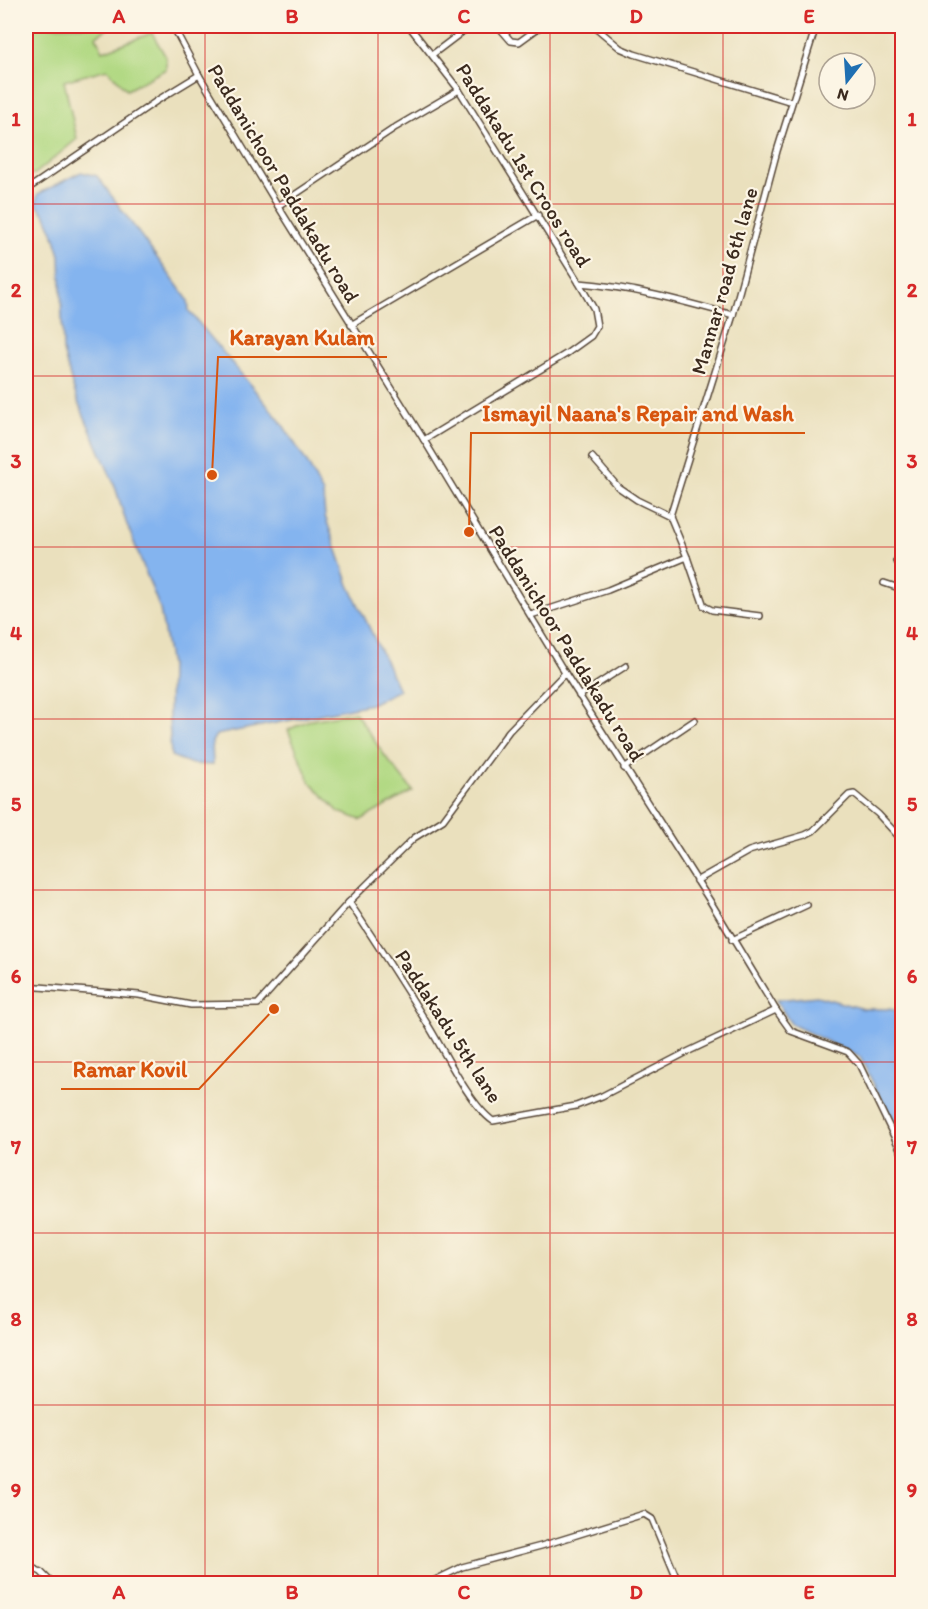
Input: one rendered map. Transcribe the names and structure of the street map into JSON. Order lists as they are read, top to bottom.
{
  "streets": {
    "street": [
      "Paddakadu 1st Croos road",
      "Paddanichoor Paddakadu road",
      "Mannar road 6th lane",
      "Paddakadu 5th lane"
    ]
  },
  "crossings": [
    ["Paddakadu 1st Croos road", "Mannar road 6th lane"],
    ["Paddanichoor Paddakadu road", "Paddakadu 5th lane"]
  ],
  "places": ["Karayan Kulam", "Ismayil Naana's Repair and Wash", "Ramar Kovil"],
  "north": "bottom",
  "grid": {
    "columns": [
      "A",
      "B",
      "C",
      "D",
      "E"
    ],
    "rows": [
      "1",
      "2",
      "3",
      "4",
      "5",
      "6",
      "7",
      "8",
      "9"
    ]
  }
}
